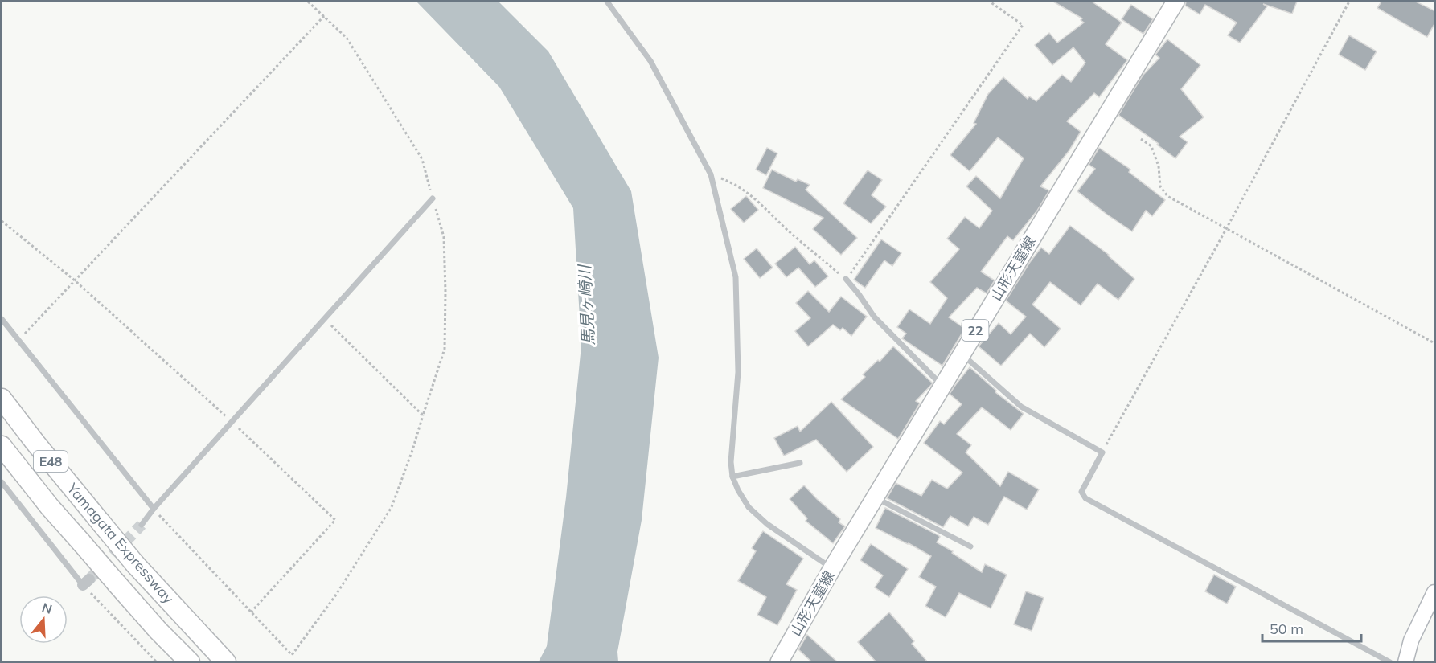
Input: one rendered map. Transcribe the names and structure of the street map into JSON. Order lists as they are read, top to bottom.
{
  "streets": {
    "highway": ["E48", "Yamagata Expressway"],
    "main road": ["山形天童線", "22"]
  },
  "water": ["馬見ヶ崎川"],
  "scale_bar": "50 m",
  "north": "top"
}
